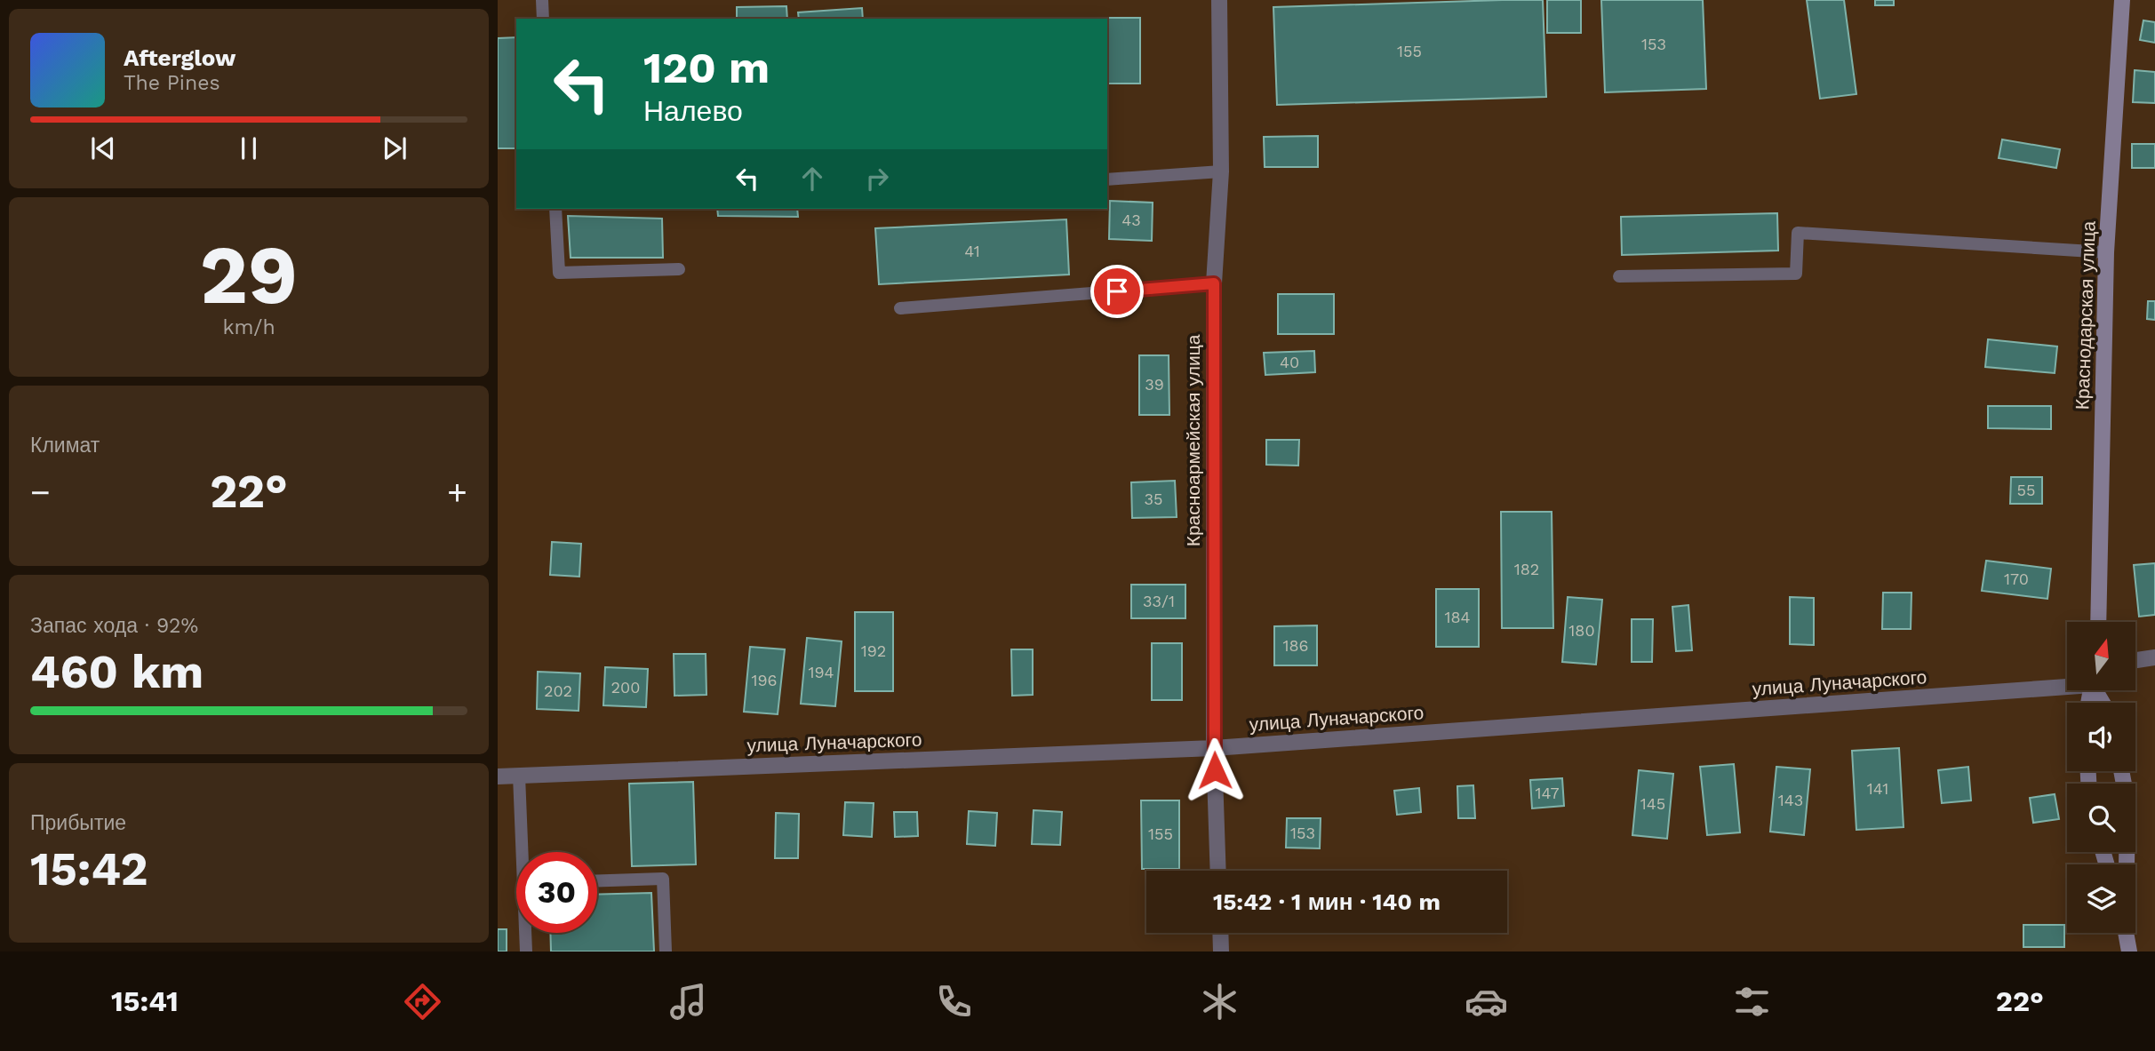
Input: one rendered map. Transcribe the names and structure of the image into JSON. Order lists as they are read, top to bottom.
{
  "streets": {
    "street": ["Краснодарская улица", "Красноармейская улица", "улица Луначарского"]
  },
  "crossings": [
    ["Красноармейская улица", "улица Луначарского"]
  ],
  "house_numbers": [
    "153",
    "155",
    "43",
    "41",
    "40",
    "39",
    "55",
    "35",
    "182",
    "170",
    "33/1",
    "184",
    "180",
    "186",
    "192",
    "194",
    "196",
    "200",
    "202",
    "141",
    "147",
    "143",
    "145",
    "153",
    "155"
  ],
  "north": "top",
  "page": {
    "turn": ["120 m", "Налево"],
    "song": ["Afterglow", "The Pines"],
    "tile": [
      ["29", "km/h"],
      "Климат",
      ["Запас хода · 92%", "460 km"],
      ["Прибытие", "15:42"]
    ],
    "heat": ["−", "22°", "+"],
    "limit": "30",
    "trip": "15:42 · 1 мин · 140 m",
    "tabs": ["15:41", "22°"]
  }
}
